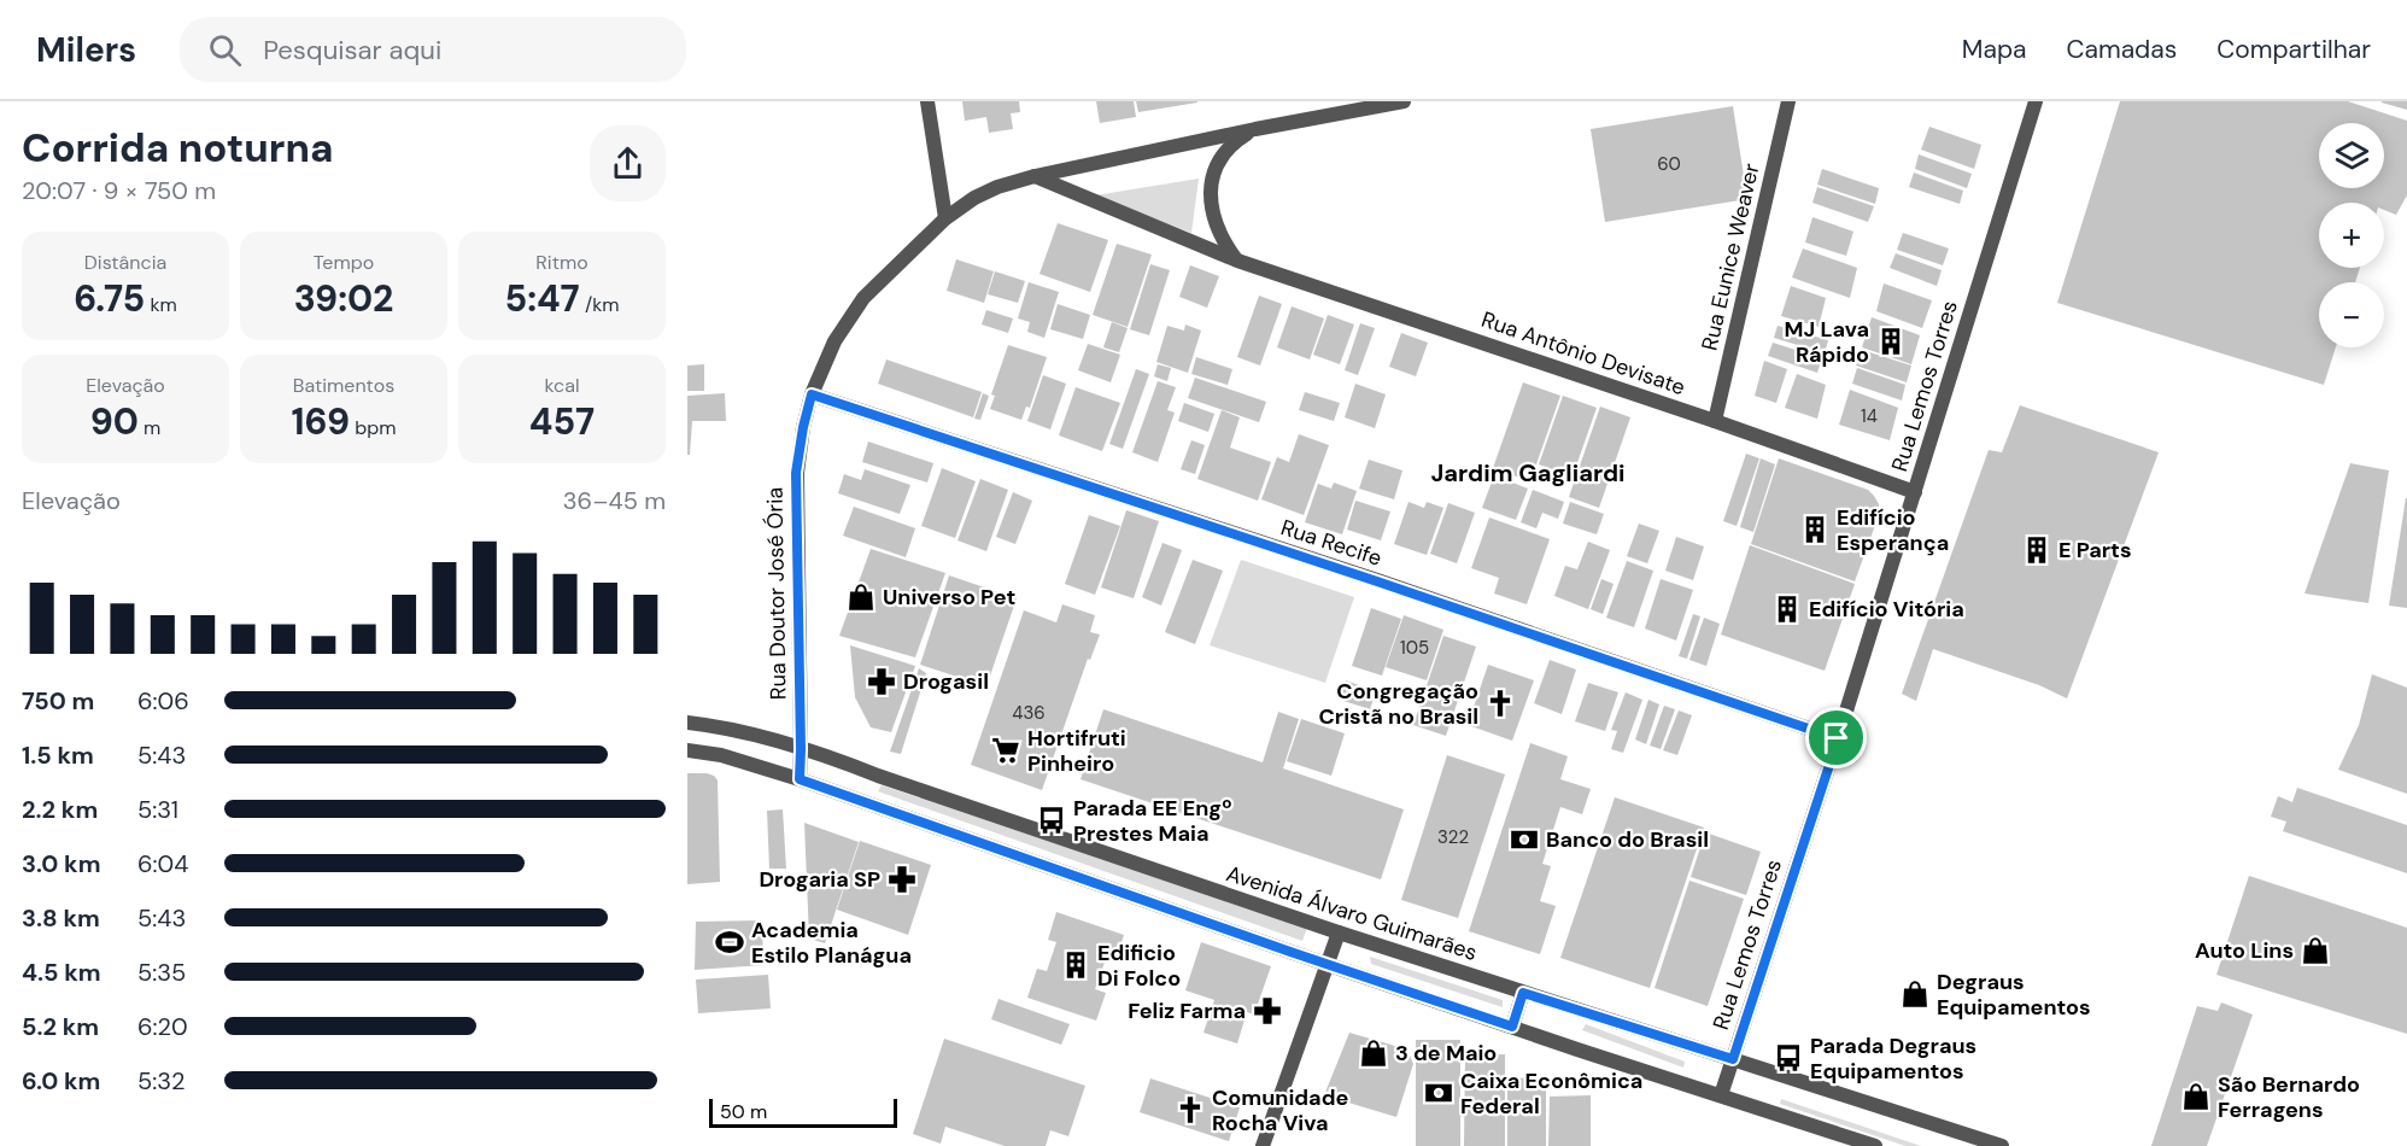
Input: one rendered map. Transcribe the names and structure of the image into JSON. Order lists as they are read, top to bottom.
{
  "streets": {
    "street": [
      "Rua Eunice Weaver",
      "Rua Antônio Devisate",
      "Rua Lemos Torres",
      "Rua Recife",
      "Rua Doutor José Ória",
      "Avenida Álvaro Guimarães"
    ]
  },
  "crossings": [
    ["Rua Eunice Weaver", "Rua Antônio Devisate"],
    ["Rua Antônio Devisate", "Rua Lemos Torres"],
    ["Rua Antônio Devisate", "Rua Doutor José Ória"],
    ["Rua Lemos Torres", "Rua Recife"],
    ["Rua Lemos Torres", "Avenida Álvaro Guimarães"],
    ["Rua Recife", "Rua Doutor José Ória"],
    ["Rua Doutor José Ória", "Avenida Álvaro Guimarães"]
  ],
  "districts": ["Jardim Gagliardi"],
  "places": {
    "building": [
      "MJ Lava Rápido",
      "Edifício Esperança",
      "E Parts",
      "Edifício Vitória",
      "Edificio Di Folco"
    ],
    "shop": [
      "Universo Pet",
      "Auto Lins",
      "Degraus Equipamentos",
      "3 de Maio",
      "São Bernardo Ferragens"
    ],
    "pharmacy": ["Drogasil", "Drogaria SP", "Feliz Farma"],
    "church": ["Congregação Cristã no Brasil", "Comunidade Rocha Viva"],
    "supermarket": ["Hortifruti Pinheiro"],
    "bus stop": ["Parada EE Engº Prestes Maia", "Parada Degraus Equipamentos"],
    "bank": ["Banco do Brasil", "Caixa Econômica Federal"],
    "sports": ["Academia Estilo Planágua"]
  },
  "house_numbers": [
    "60",
    "14",
    "105",
    "436",
    "322"
  ],
  "scale_bar": "50 m",
  "page": {
    "header": "Milers",
    "search": "Pesquisar aqui",
    "nav": ["Mapa", "Camadas", "Compartilhar"],
    "heading": ["Corrida noturna", "20:07 · 9 × 750 m"],
    "map_buttons": ["+", "−"],
    "stats": [
      ["Distância", "6.75 km"],
      ["Tempo", "39:02"],
      ["Ritmo", "5:47 /km"],
      ["Elevação", "90 m"],
      ["Batimentos", "169 bpm"],
      ["kcal", "457"]
    ],
    "chart": ["Elevação", "36–45 m"],
    "list": [
      {
        "name": "750 m",
        "note": "6:06"
      },
      {
        "name": "1.5 km",
        "note": "5:43"
      },
      {
        "name": "2.2 km",
        "note": "5:31"
      },
      {
        "name": "3.0 km",
        "note": "6:04"
      },
      {
        "name": "3.8 km",
        "note": "5:43"
      },
      {
        "name": "4.5 km",
        "note": "5:35"
      },
      {
        "name": "5.2 km",
        "note": "6:20"
      },
      {
        "name": "6.0 km",
        "note": "5:32"
      }
    ],
    "scale": "50 m"
  }
}
